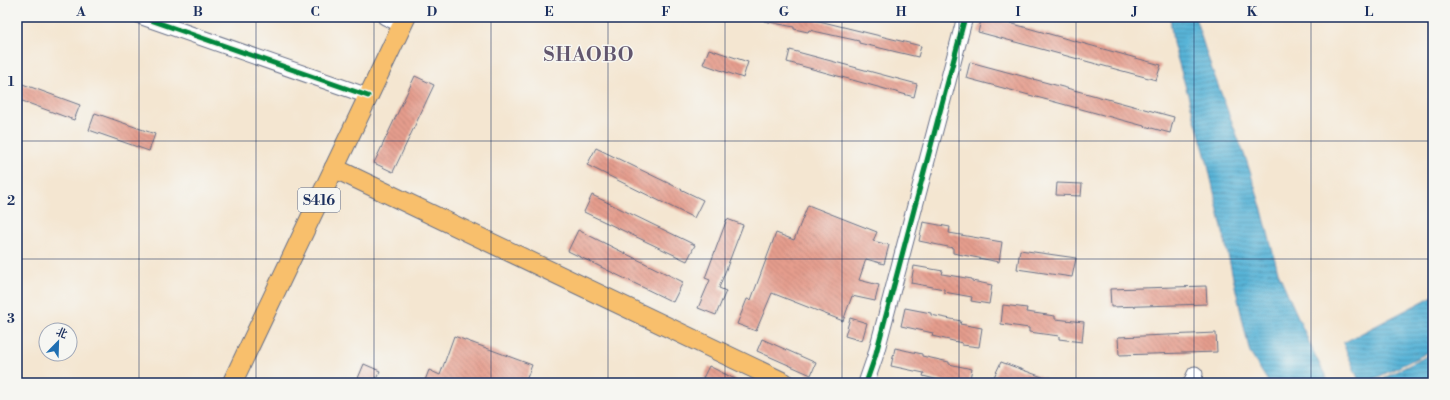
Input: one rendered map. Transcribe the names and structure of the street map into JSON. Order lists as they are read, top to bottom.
{
  "streets": {
    "main road": ["S416"]
  },
  "districts": ["SHAOBO"],
  "north": "top right",
  "grid": {
    "columns": [
      "A",
      "B",
      "C",
      "D",
      "E",
      "F",
      "G",
      "H",
      "I",
      "J",
      "K",
      "L"
    ],
    "rows": ["1", "2", "3"]
  }
}
